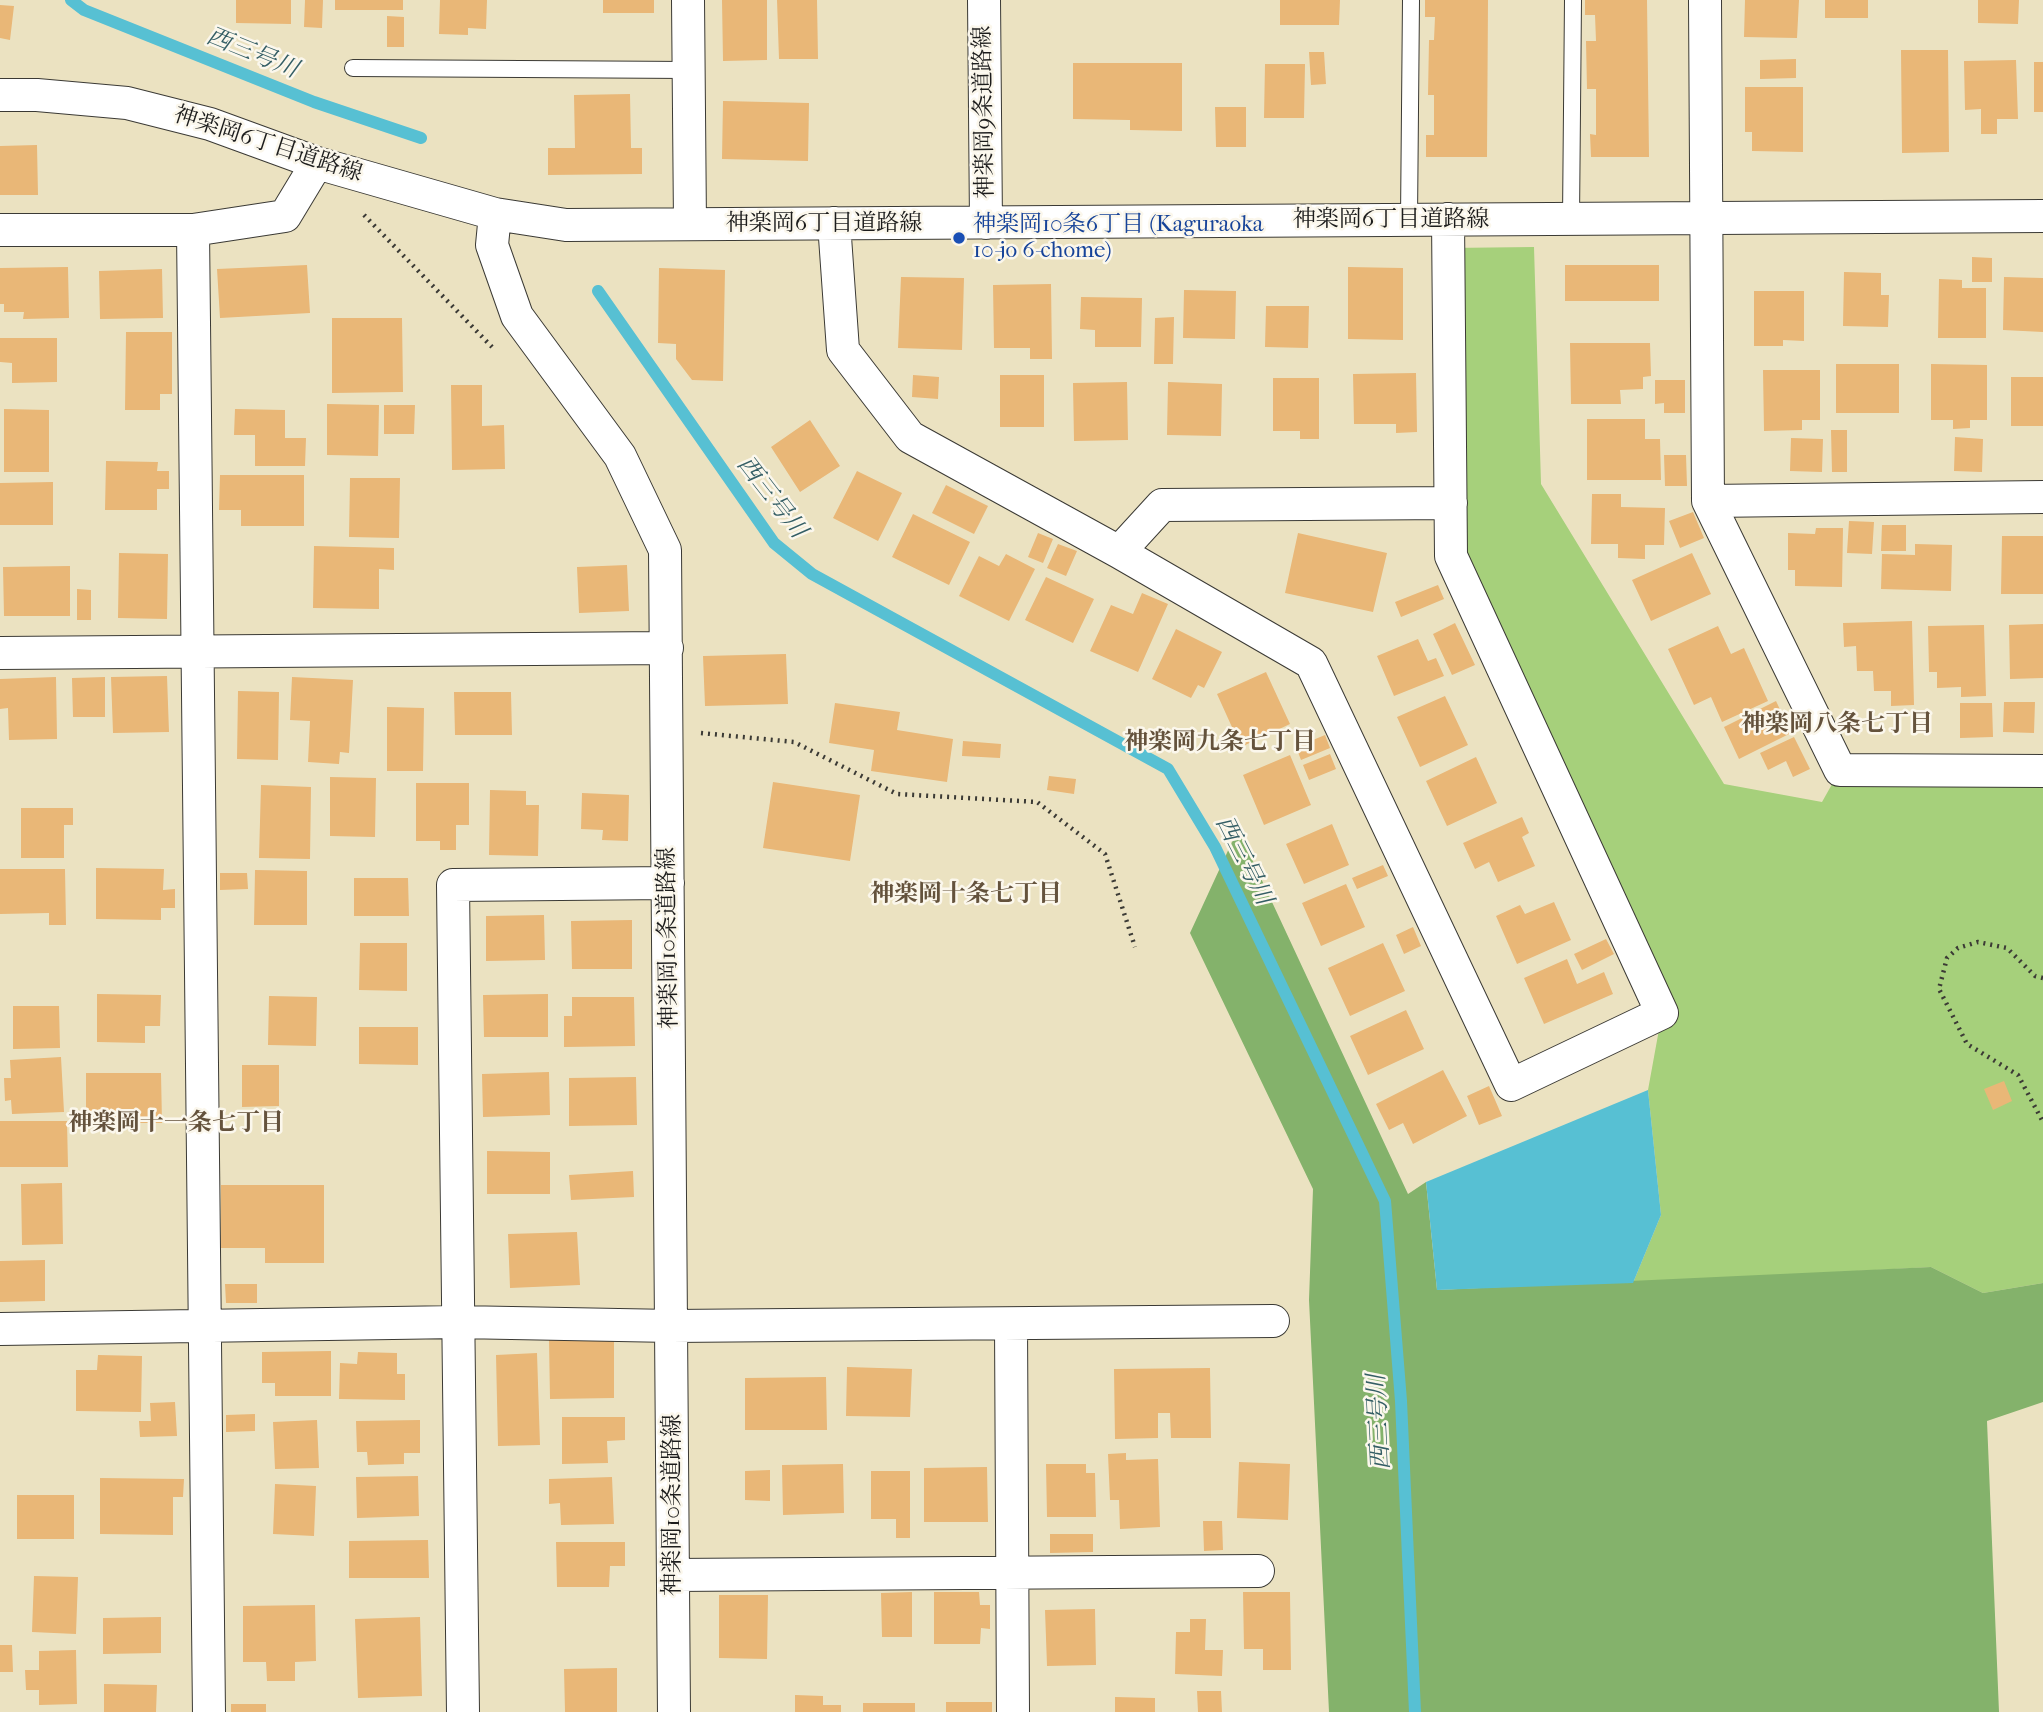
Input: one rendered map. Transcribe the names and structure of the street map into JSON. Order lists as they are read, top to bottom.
{
  "streets": {
    "street": ["神楽岡9条道路線", "神楽岡6丁目道路線", "神楽岡10条道路線"]
  },
  "crossings": [
    ["神楽岡9条道路線", "神楽岡6丁目道路線"],
    ["神楽岡6丁目道路線", "神楽岡10条道路線"]
  ],
  "districts": [
    "神楽岡八条七丁目",
    "神楽岡九条七丁目",
    "神楽岡十条七丁目",
    "神楽岡十一条七丁目"
  ],
  "water": ["西三号川"],
  "places": ["神楽岡10条6丁目 (Kaguraoka 10-jo 6-chome)"]
}
